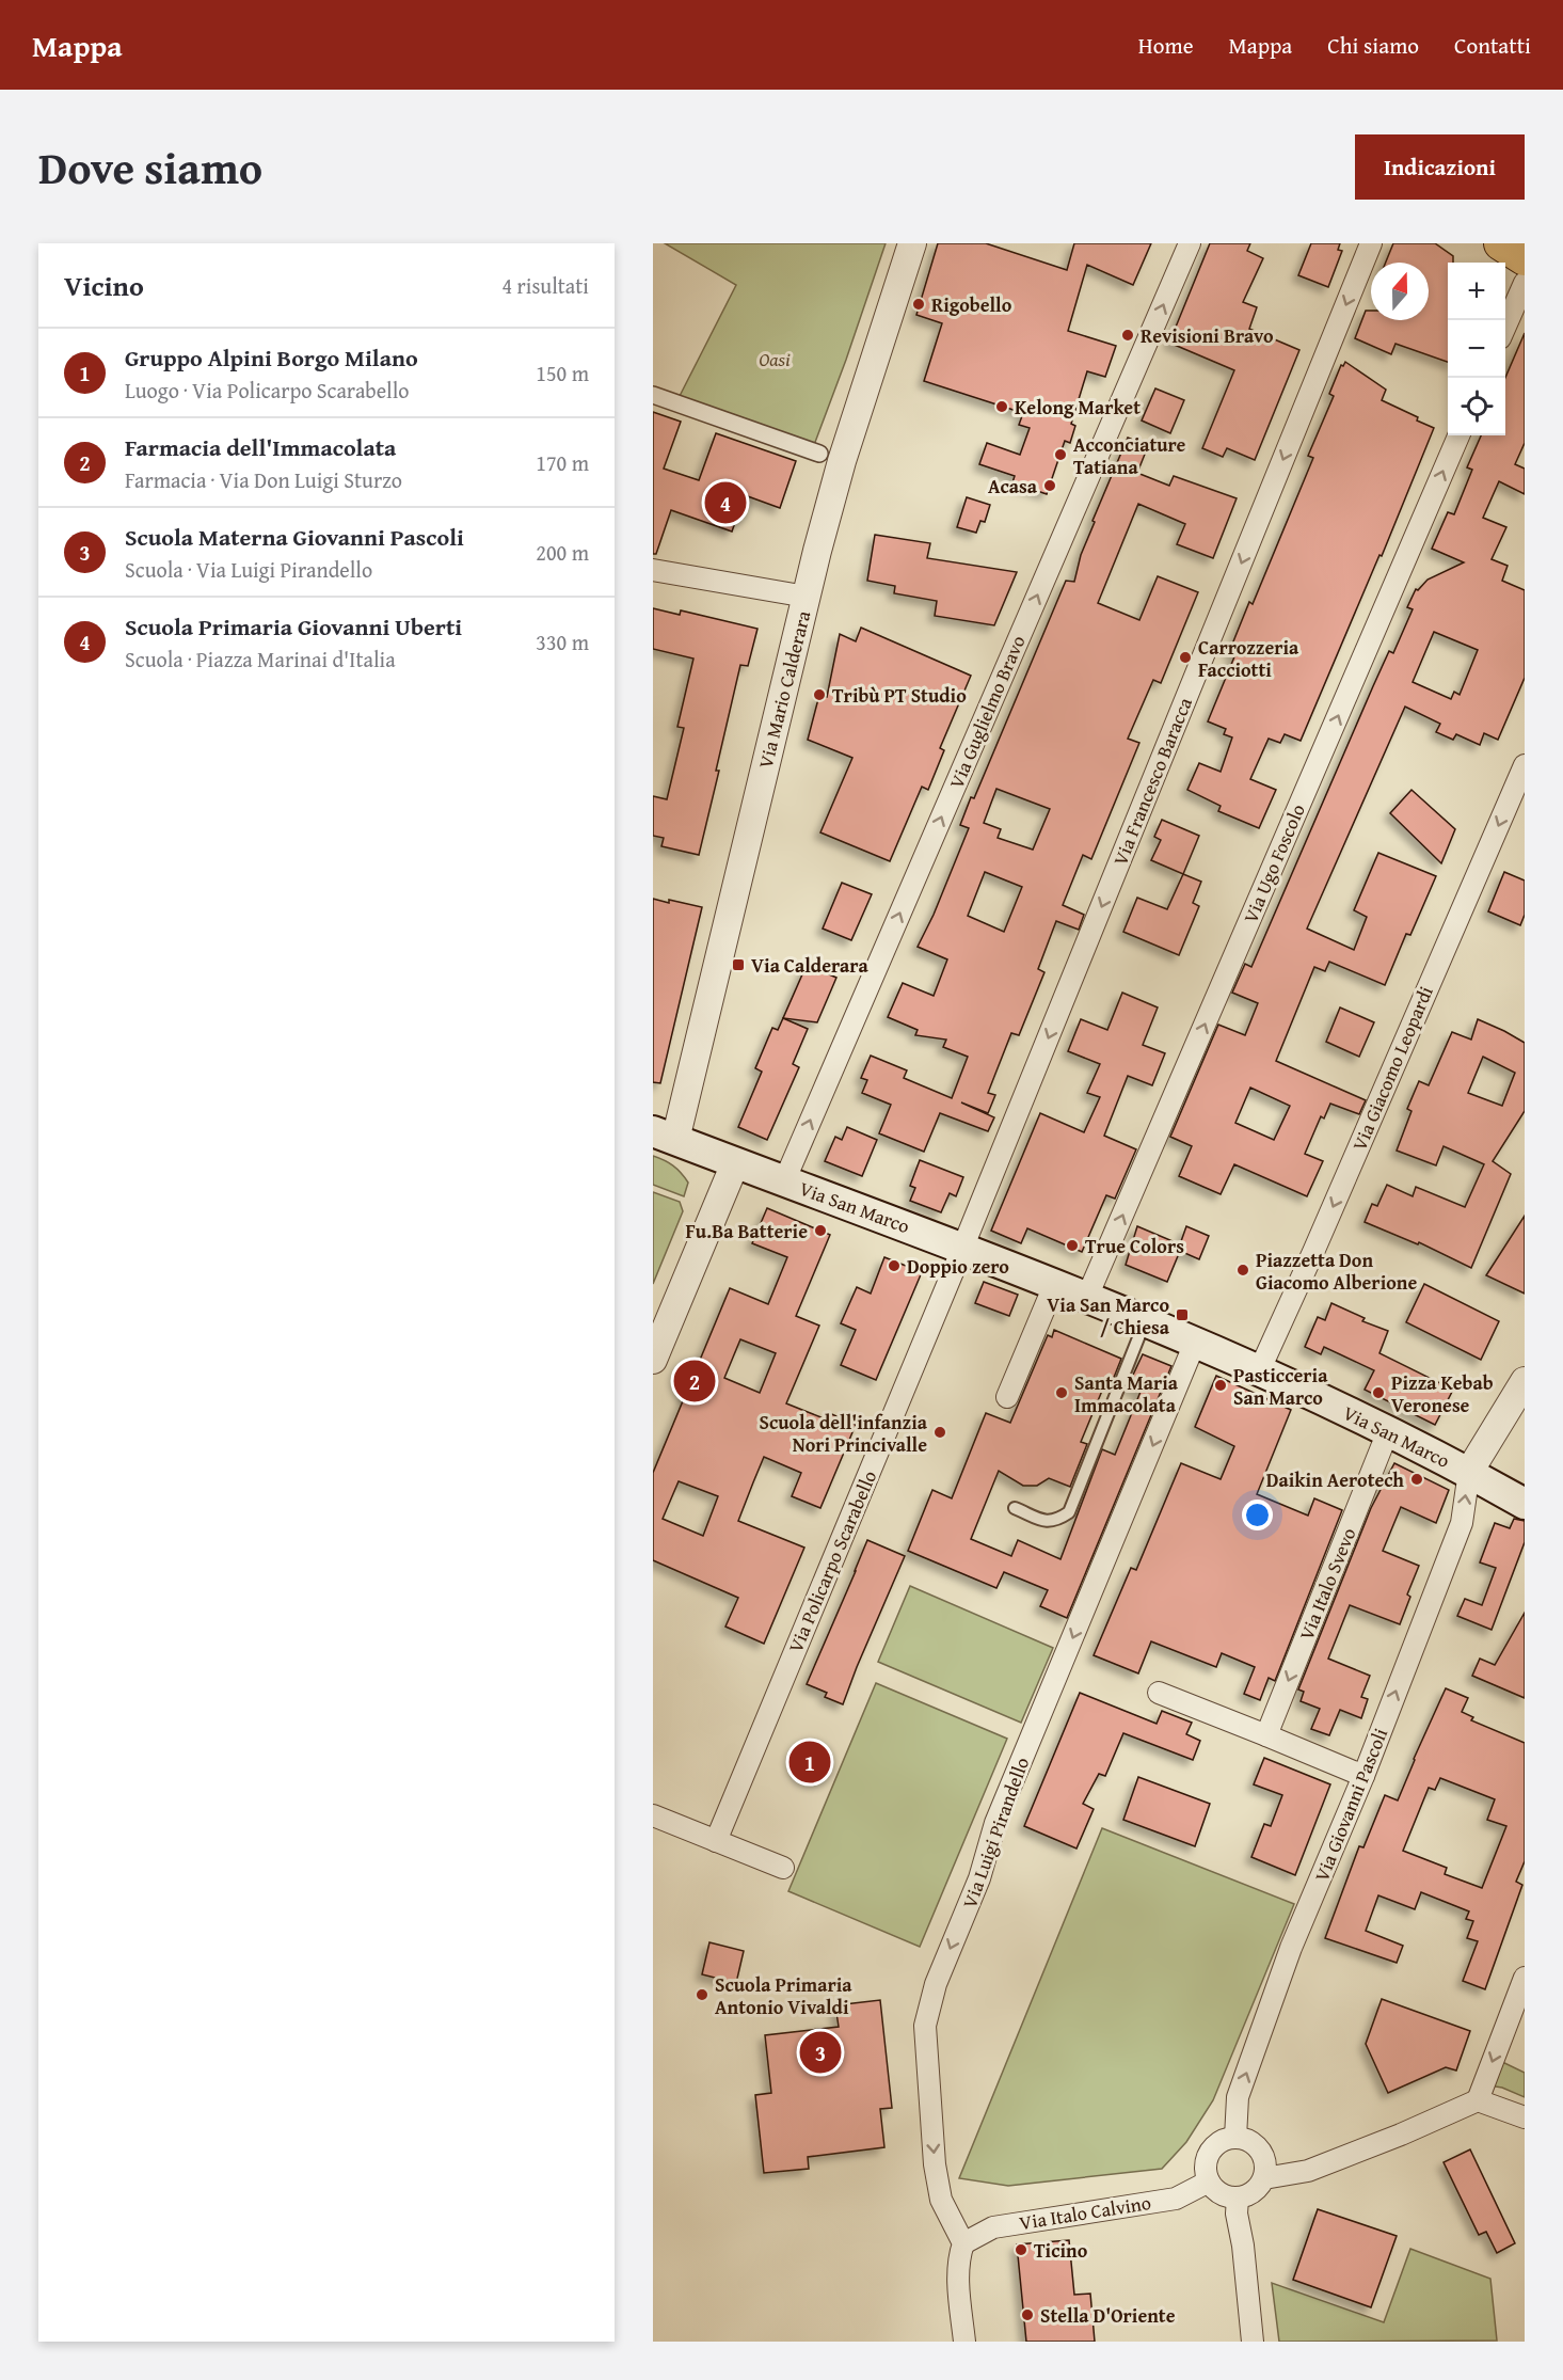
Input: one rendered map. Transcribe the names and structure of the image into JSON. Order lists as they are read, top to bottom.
{
  "streets": {
    "main road": ["Via San Marco"],
    "street": [
      "Via Mario Calderara",
      "Via Guglielmo Bravo",
      "Via Francesco Baracca",
      "Via Ugo Foscolo",
      "Via Giacomo Leopardi",
      "Via Policarpo Scarabello",
      "Via Italo Svevo",
      "Via Giovanni Pascoli",
      "Via Luigi Pirandello",
      "Via Italo Calvino"
    ]
  },
  "crossings": [
    ["Via Mario Calderara", "Via San Marco"],
    ["Via Guglielmo Bravo", "Via San Marco"],
    ["Via Francesco Baracca", "Via San Marco"],
    ["Via Francesco Baracca", "Via Policarpo Scarabello"],
    ["Via Ugo Foscolo", "Via San Marco"],
    ["Via Giacomo Leopardi", "Via San Marco"],
    ["Via San Marco", "Via Policarpo Scarabello"],
    ["Via San Marco", "Via Italo Svevo"],
    ["Via San Marco", "Via Giovanni Pascoli"],
    ["Via San Marco", "Via Luigi Pirandello"],
    ["Via Giovanni Pascoli", "Via Italo Calvino"],
    ["Via Luigi Pirandello", "Via Italo Calvino"]
  ],
  "one_way": [
    "Via Guglielmo Bravo",
    "Via Francesco Baracca",
    "Via Ugo Foscolo",
    "Via Giacomo Leopardi",
    "Via Italo Svevo",
    "Via Giovanni Pascoli",
    "Via Luigi Pirandello"
  ],
  "parks": ["Oasi"],
  "places": {
    "other": [
      "Rigobello",
      "Revisioni Bravo",
      "Kelong Market",
      "Acconciature Tatiana",
      "Acasa",
      "Carrozzeria Facciotti",
      "Tribù PT Studio",
      "Fu.Ba Batterie",
      "True Colors",
      "Doppio zero",
      "Piazzetta Don Giacomo Alberione",
      "Pasticceria San Marco",
      "Santa Maria Immacolata",
      "Pizza Kebab Veronese",
      "Scuola dell'infanzia Nori Princivalle",
      "Daikin Aerotech",
      "Scuola Primaria Antonio Vivaldi",
      "Ticino",
      "Stella D'Oriente"
    ],
    "transit": ["Via Calderara", "Via San Marco / Chiesa"]
  },
  "north": "top",
  "page": {
    "header": "Mappa",
    "nav": [
      "Home",
      "Mappa",
      "Chi siamo",
      "Contatti"
    ],
    "title": "Dove siamo",
    "buttons": "Indicazioni",
    "heading": ["Vicino", "4 risultati"],
    "map_buttons": ["+", "−"],
    "list": [
      {
        "mark": "1",
        "name": "Gruppo Alpini Borgo Milano",
        "note": "Luogo · Via Policarpo Scarabello",
        "value": "150 m"
      },
      {
        "mark": "2",
        "name": "Farmacia dell'Immacolata",
        "note": "Farmacia · Via Don Luigi Sturzo",
        "value": "170 m"
      },
      {
        "mark": "3",
        "name": "Scuola Materna Giovanni Pascoli",
        "note": "Scuola · Via Luigi Pirandello",
        "value": "200 m"
      },
      {
        "mark": "4",
        "name": "Scuola Primaria Giovanni Uberti",
        "note": "Scuola · Piazza Marinai d'Italia",
        "value": "330 m"
      }
    ],
    "pins": [
      "4",
      "2",
      "1",
      "3"
    ]
  }
}
